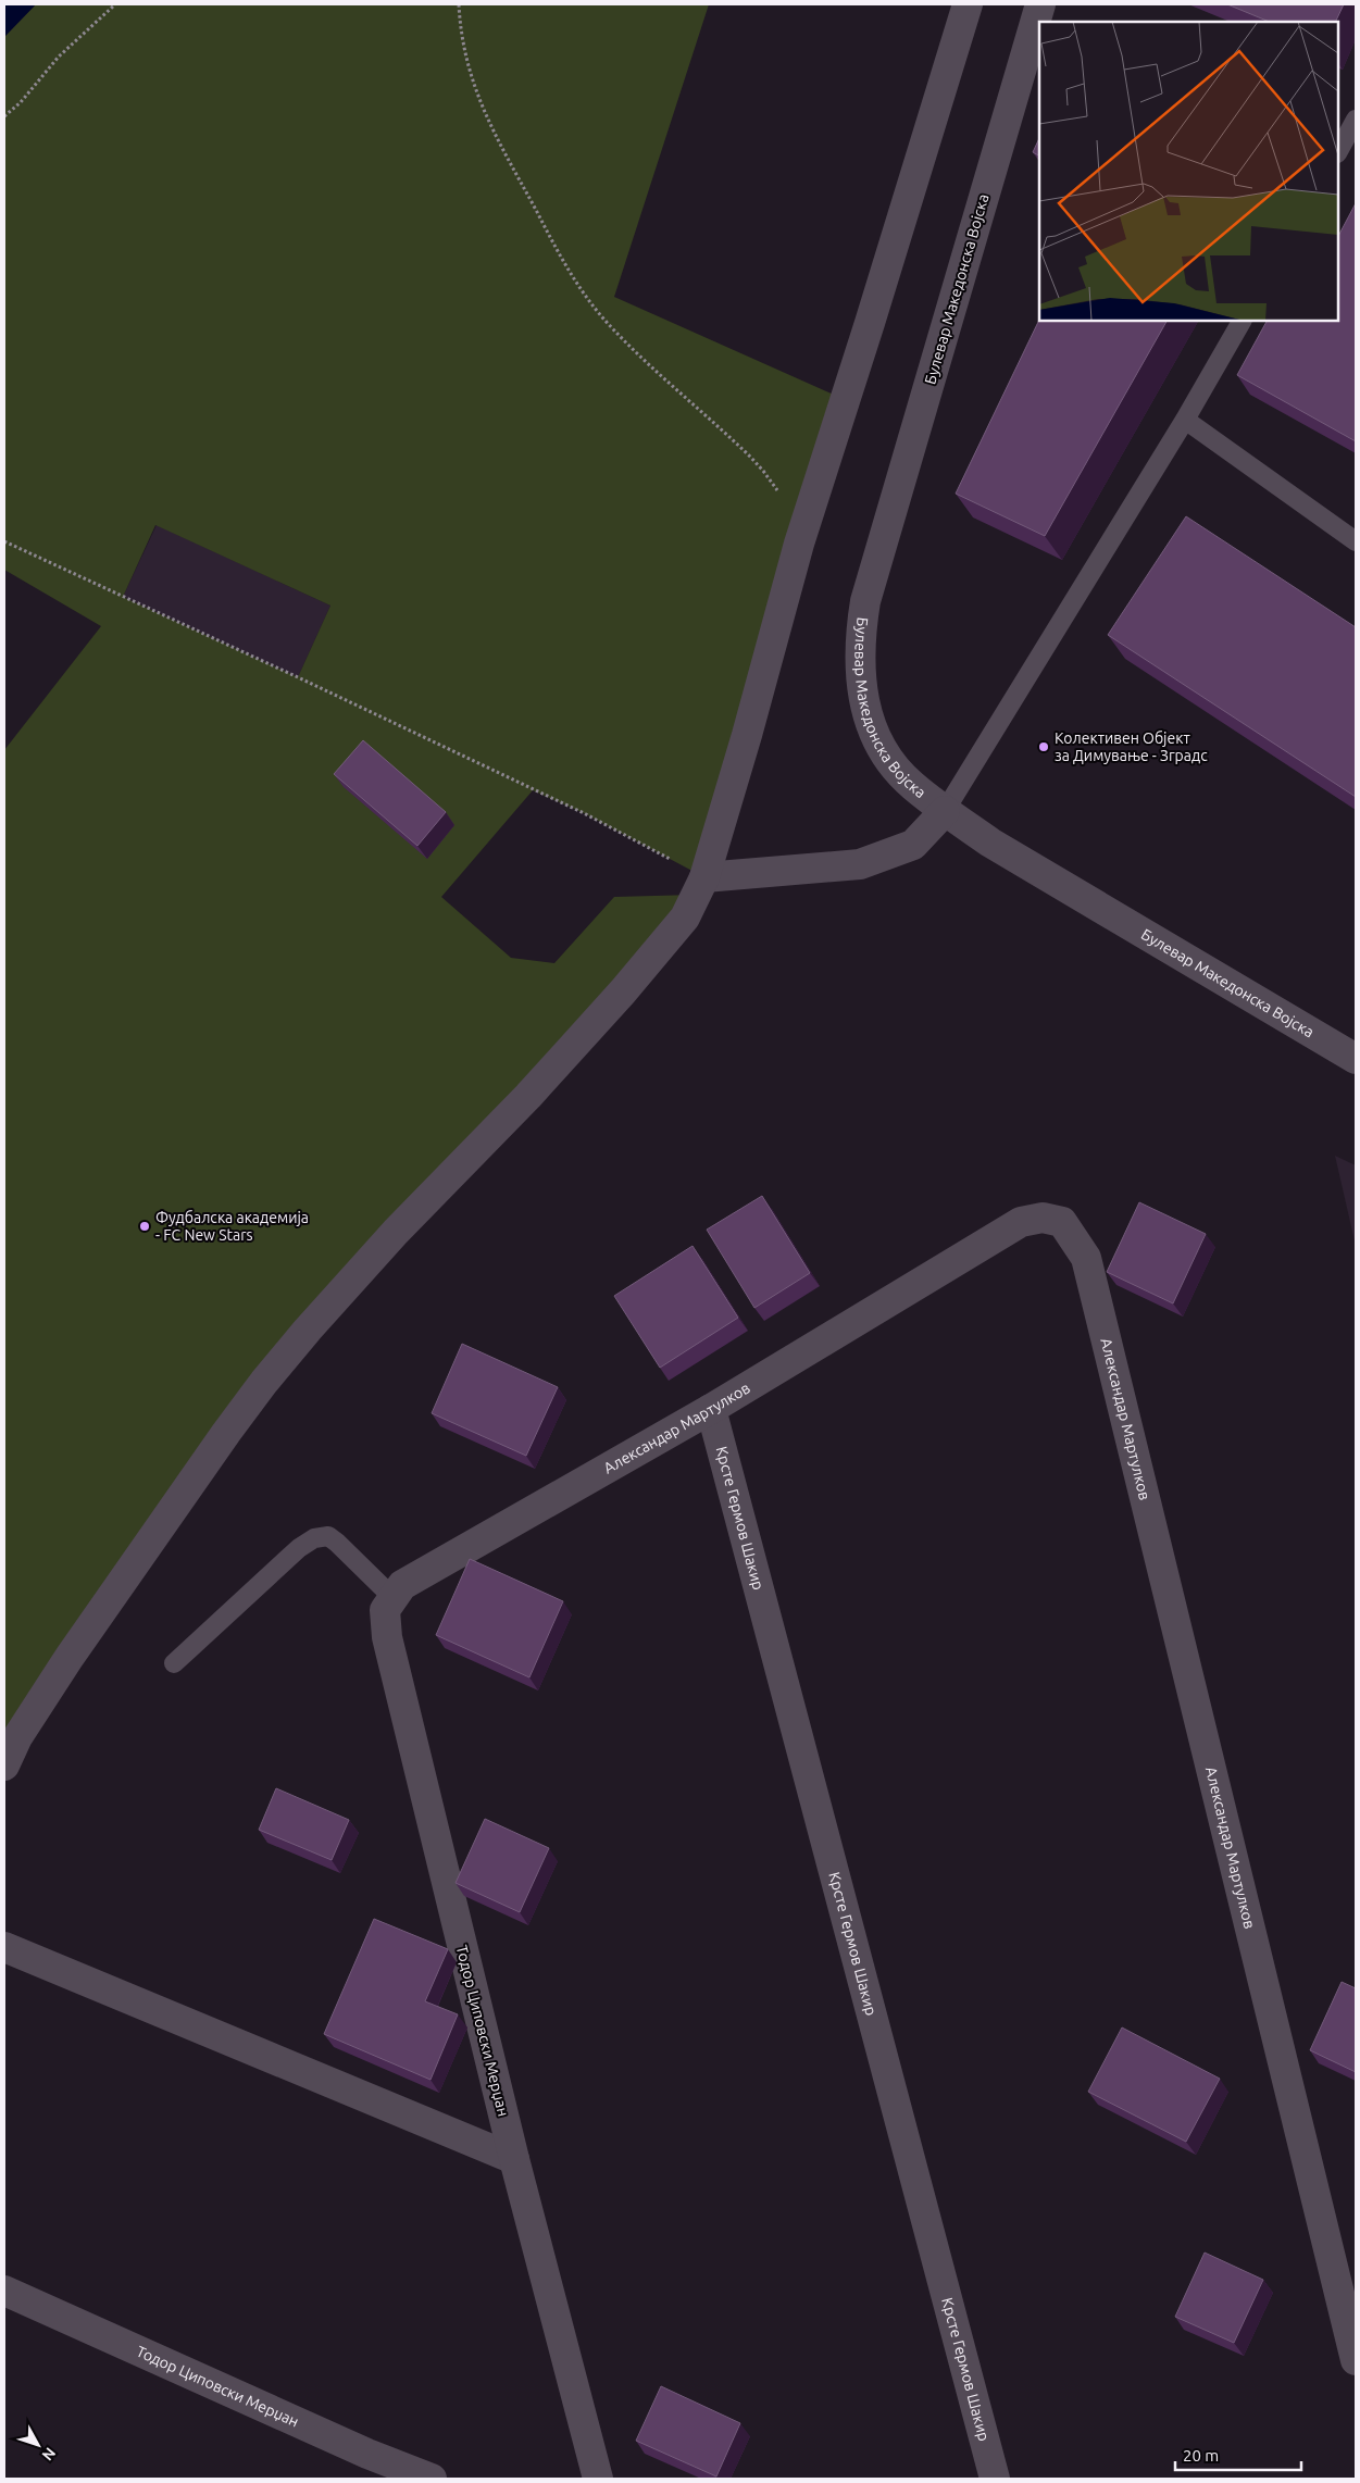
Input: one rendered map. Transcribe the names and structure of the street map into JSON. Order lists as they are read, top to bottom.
{
  "streets": {
    "street": [
      "Булевар Македонска Војска",
      "Александар Мартулков",
      "Крсте Гермов Шакир",
      "Тодор Циповски Мерџан"
    ]
  },
  "crossings": [
    ["Александар Мартулков", "Крсте Гермов Шакир"],
    ["Александар Мартулков", "Тодор Циповски Мерџан"]
  ],
  "places": ["Колективен Објект за Димување - Зградс", "Фудбалска академија - FC New Stars"],
  "scale_bar": "20 m",
  "north": "bottom right"
}
